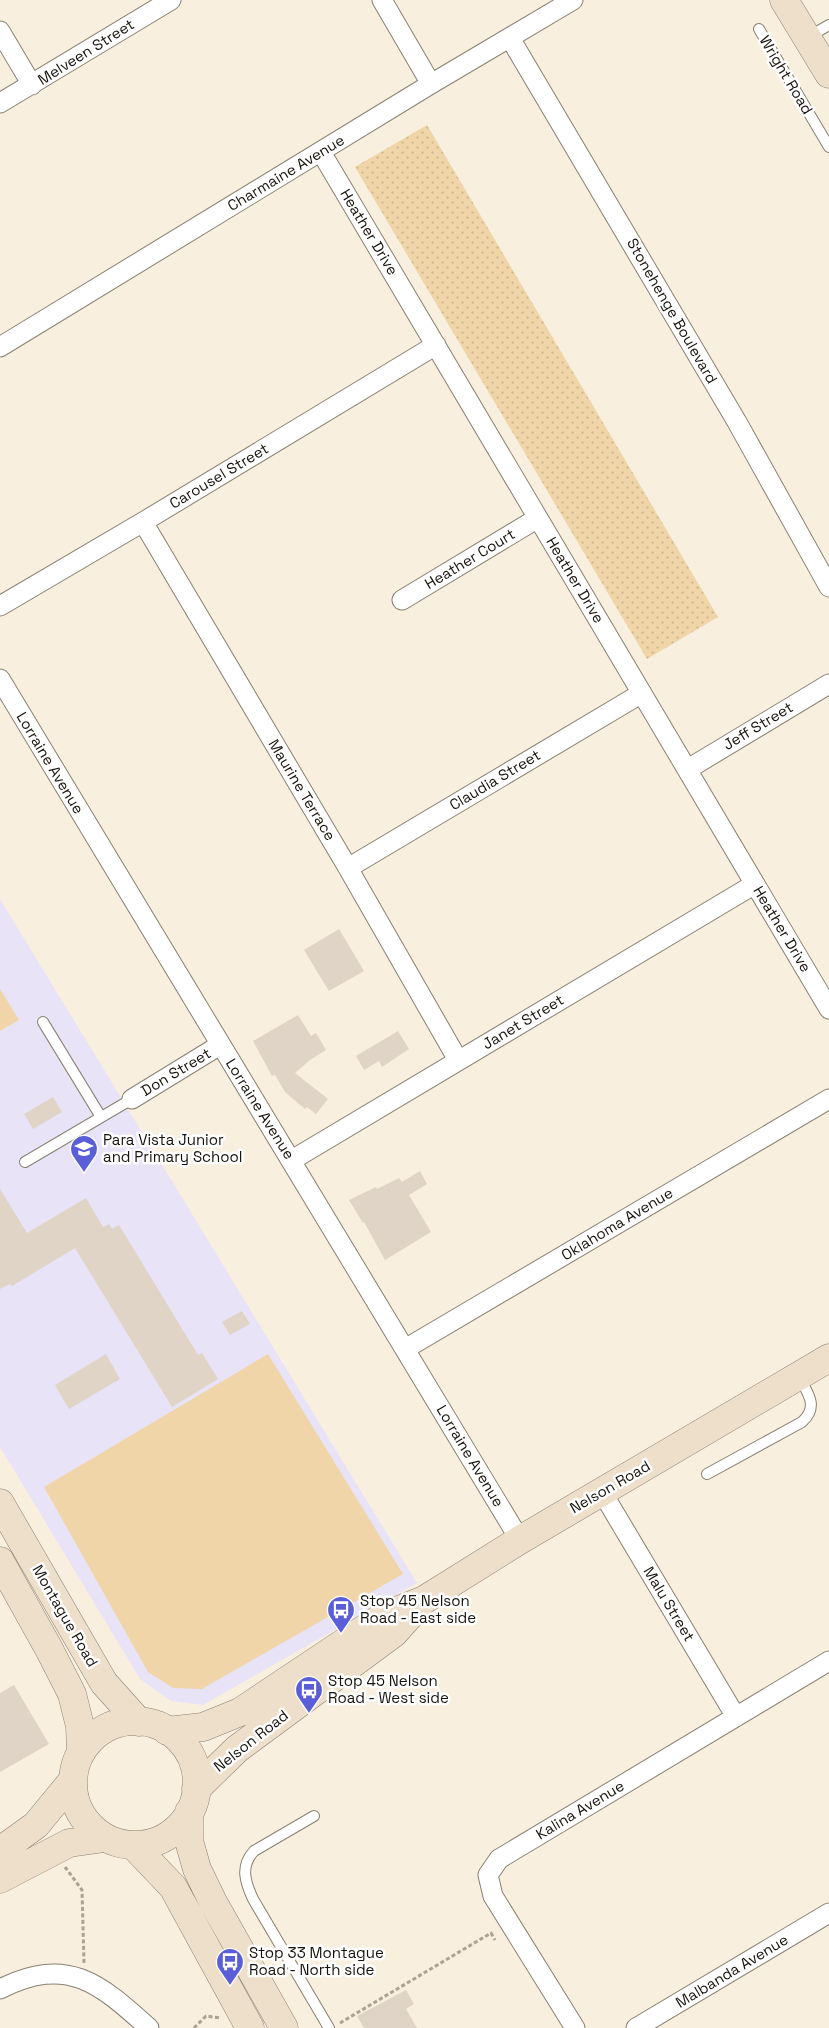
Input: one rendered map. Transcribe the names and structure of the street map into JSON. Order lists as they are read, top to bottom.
{
  "streets": {
    "main road": ["Nelson Road", "Montague Road"],
    "street": [
      "Melveen Street",
      "Charmaine Avenue",
      "Heather Drive",
      "Stonehenge Boulevard",
      "Carousel Street",
      "Heather Court",
      "Jeff Street",
      "Lorraine Avenue",
      "Claudia Street",
      "Maurine Terrace",
      "Janet Street",
      "Don Street",
      "Oklahoma Avenue",
      "Malu Street",
      "Kalina Avenue",
      "Malbanda Avenue"
    ],
    "lane": ["Wright Road"]
  },
  "crossings": [
    ["Charmaine Avenue", "Heather Drive"],
    ["Charmaine Avenue", "Stonehenge Boulevard"],
    ["Heather Drive", "Carousel Street"],
    ["Heather Drive", "Heather Court"],
    ["Heather Drive", "Jeff Street"],
    ["Heather Drive", "Claudia Street"],
    ["Heather Drive", "Janet Street"],
    ["Carousel Street", "Maurine Terrace"],
    ["Lorraine Avenue", "Janet Street"],
    ["Lorraine Avenue", "Don Street"],
    ["Lorraine Avenue", "Oklahoma Avenue"],
    ["Lorraine Avenue", "Nelson Road"],
    ["Claudia Street", "Maurine Terrace"],
    ["Maurine Terrace", "Janet Street"],
    ["Nelson Road", "Malu Street"],
    ["Nelson Road", "Montague Road"],
    ["Malu Street", "Kalina Avenue"]
  ],
  "places": {
    "school or university": ["Para Vista Junior and Primary School"],
    "bus stop": ["Stop 45 Nelson Road - East side", "Stop 45 Nelson Road - West side", "Stop 33 Montague Road - North side"]
  }
}
